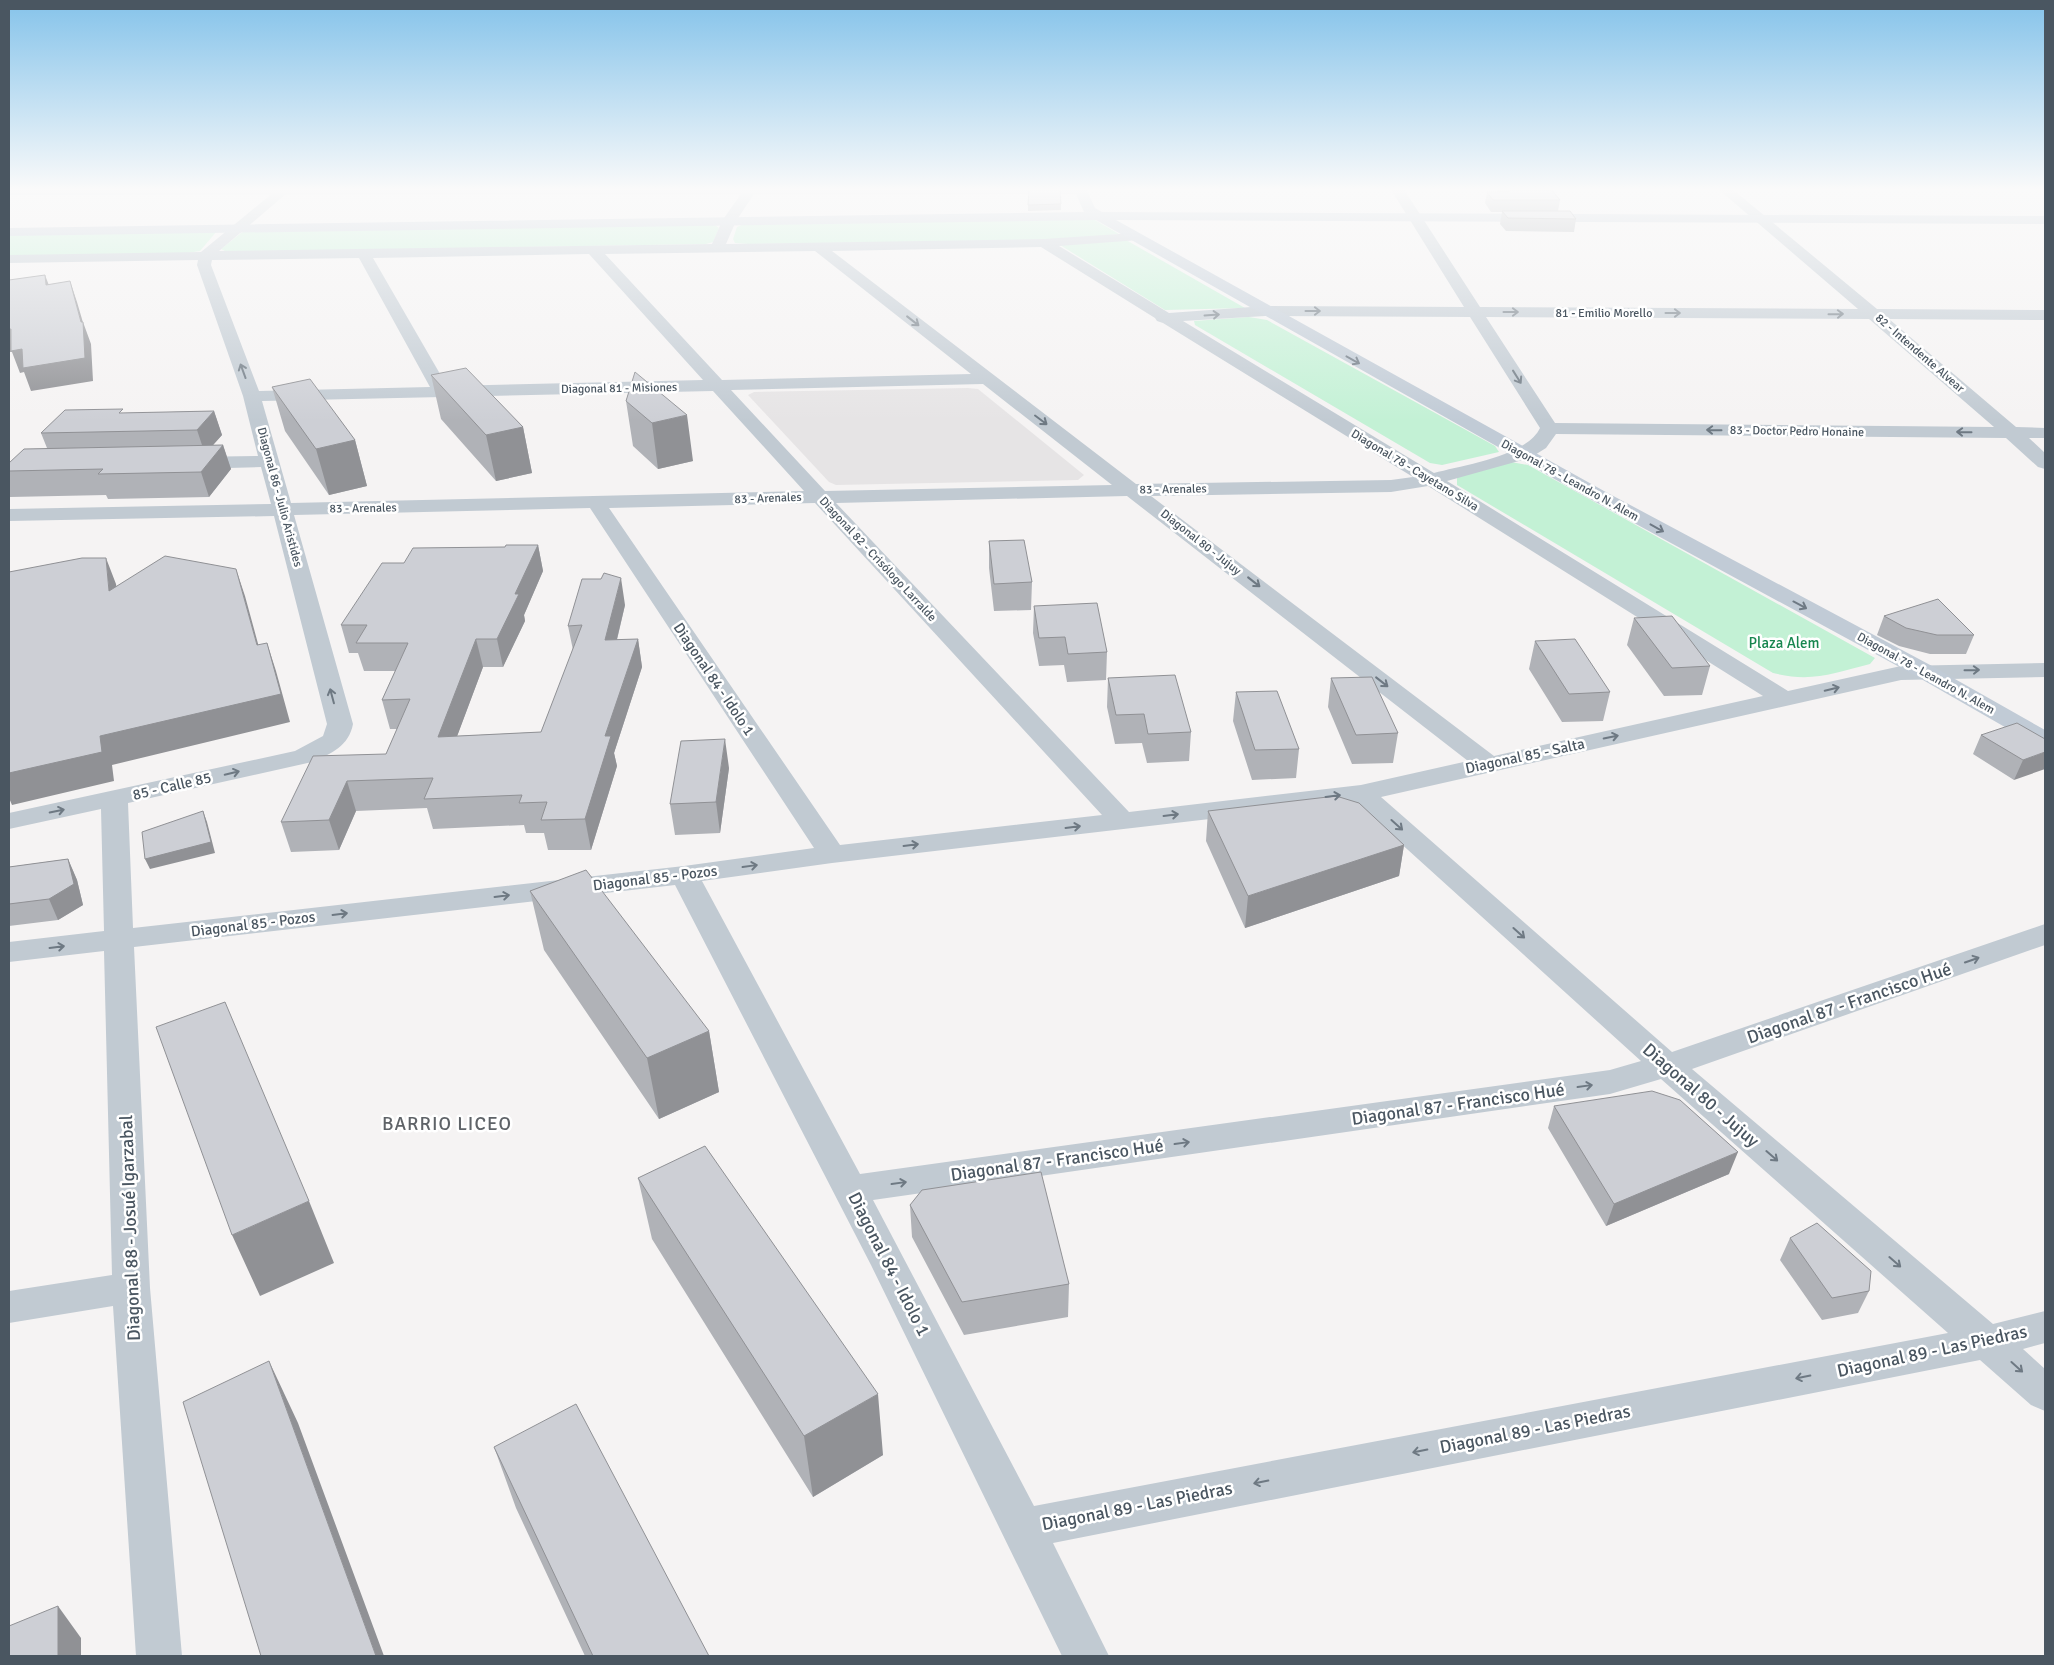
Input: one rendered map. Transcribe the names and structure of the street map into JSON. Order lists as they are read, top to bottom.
{
  "streets": {
    "street": [
      "81 - Emilio Morello",
      "82 - Intendente Alvear",
      "Diagonal 81 - Misiones",
      "83 - Doctor Pedro Honaine",
      "Diagonal 78 - Cayetano Silva",
      "Diagonal 78 - Leandro N. Alem",
      "83 - Arenales",
      "Diagonal 86 - Julio Aristides",
      "Diagonal 80 - Jujuy",
      "Diagonal 82 - Crisólogo Larralde",
      "Diagonal 84 - Idolo 1",
      "Diagonal 85 - Salta",
      "85 - Calle 85",
      "Diagonal 85 - Pozos",
      "Diagonal 87 - Francisco Hué",
      "Diagonal 88 - Josué Igarzabal",
      "Diagonal 89 - Las Piedras"
    ]
  },
  "crossings": [
    ["81 - Emilio Morello", "82 - Intendente Alvear"],
    ["81 - Emilio Morello", "Diagonal 78 - Cayetano Silva"],
    ["81 - Emilio Morello", "Diagonal 78 - Leandro N. Alem"],
    ["82 - Intendente Alvear", "83 - Doctor Pedro Honaine"],
    ["Diagonal 81 - Misiones", "Diagonal 86 - Julio Aristides"],
    ["Diagonal 81 - Misiones", "Diagonal 80 - Jujuy"],
    ["Diagonal 81 - Misiones", "Diagonal 82 - Crisólogo Larralde"],
    ["83 - Doctor Pedro Honaine", "83 - Arenales"],
    ["Diagonal 78 - Cayetano Silva", "83 - Arenales"],
    ["Diagonal 78 - Cayetano Silva", "Diagonal 85 - Salta"],
    ["Diagonal 78 - Leandro N. Alem", "83 - Arenales"],
    ["Diagonal 78 - Leandro N. Alem", "Diagonal 85 - Salta"],
    ["83 - Arenales", "Diagonal 86 - Julio Aristides"],
    ["83 - Arenales", "Diagonal 80 - Jujuy"],
    ["83 - Arenales", "Diagonal 82 - Crisólogo Larralde"],
    ["83 - Arenales", "Diagonal 84 - Idolo 1"],
    ["Diagonal 86 - Julio Aristides", "85 - Calle 85"],
    ["Diagonal 80 - Jujuy", "Diagonal 85 - Salta"],
    ["Diagonal 80 - Jujuy", "Diagonal 87 - Francisco Hué"],
    ["Diagonal 80 - Jujuy", "Diagonal 89 - Las Piedras"],
    ["Diagonal 82 - Crisólogo Larralde", "Diagonal 85 - Salta"],
    ["Diagonal 82 - Crisólogo Larralde", "Diagonal 85 - Pozos"],
    ["Diagonal 84 - Idolo 1", "Diagonal 85 - Pozos"],
    ["Diagonal 84 - Idolo 1", "Diagonal 87 - Francisco Hué"],
    ["Diagonal 84 - Idolo 1", "Diagonal 89 - Las Piedras"],
    ["Diagonal 85 - Salta", "Diagonal 85 - Pozos"],
    ["85 - Calle 85", "Diagonal 88 - Josué Igarzabal"],
    ["Diagonal 85 - Pozos", "Diagonal 88 - Josué Igarzabal"]
  ],
  "one_way": [
    "81 - Emilio Morello",
    "83 - Doctor Pedro Honaine",
    "Diagonal 78 - Leandro N. Alem",
    "Diagonal 86 - Julio Aristides",
    "Diagonal 80 - Jujuy",
    "Diagonal 85 - Salta",
    "85 - Calle 85",
    "Diagonal 85 - Pozos",
    "Diagonal 87 - Francisco Hué",
    "Diagonal 89 - Las Piedras"
  ],
  "districts": ["BARRIO LICEO"],
  "parks": ["Plaza Alem"]
}
